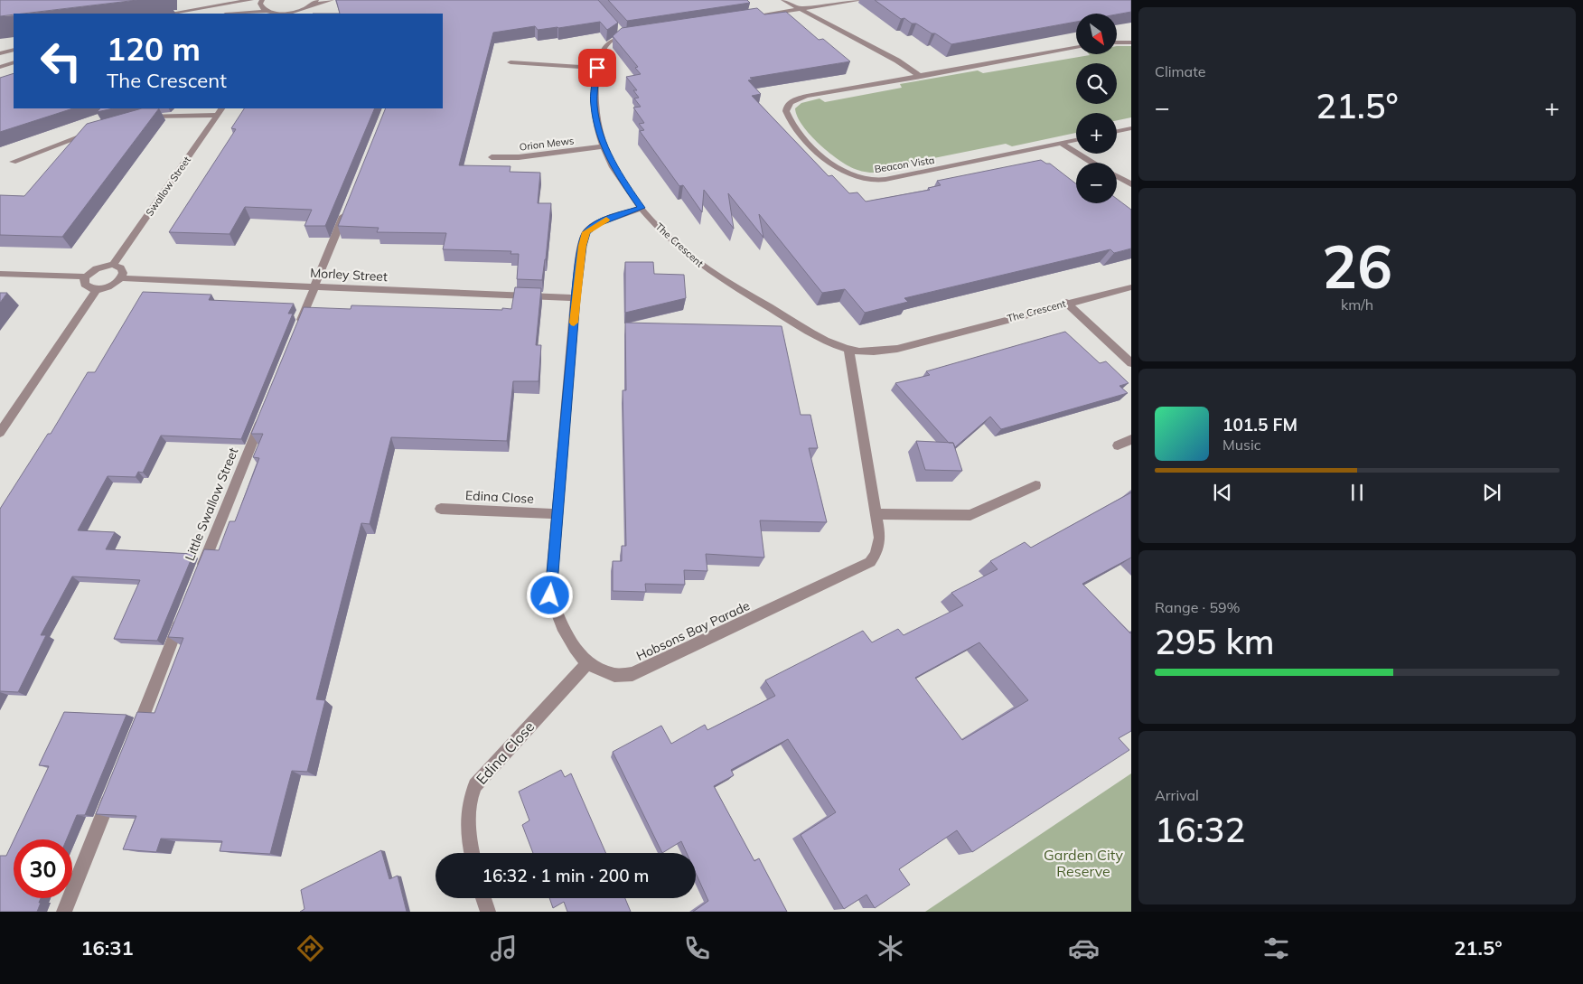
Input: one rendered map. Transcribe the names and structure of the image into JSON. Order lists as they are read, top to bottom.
{
  "streets": {
    "street": [
      "Orion Mews",
      "Beacon Vista",
      "Swallow Street",
      "The Crescent",
      "Morley Street",
      "Edina CIose",
      "Little Swallow Street",
      "Hobsons Bay Parade",
      "Edina Close"
    ]
  },
  "crossings": [
    ["Orion Mews", "The Crescent"],
    ["The Crescent", "Hobsons Bay Parade"],
    ["Morley Street", "Hobsons Bay Parade"],
    ["Edina CIose", "Hobsons Bay Parade"],
    ["Hobsons Bay Parade", "Edina Close"]
  ],
  "parks": ["Garden City Reserve"],
  "north": "bottom right",
  "page": {
    "tile": [
      "Climate",
      ["26", "km/h"],
      ["Range · 59%", "295 km"],
      ["Arrival", "16:32"]
    ],
    "map_buttons": ["+", "−"],
    "turn": ["120 m", "The Crescent"],
    "heat": ["−", "21.5°", "+"],
    "song": ["101.5 FM", "Music"],
    "limit": "30",
    "trip": "16:32 · 1 min · 200 m",
    "tabs": ["16:31", "21.5°"]
  }
}
